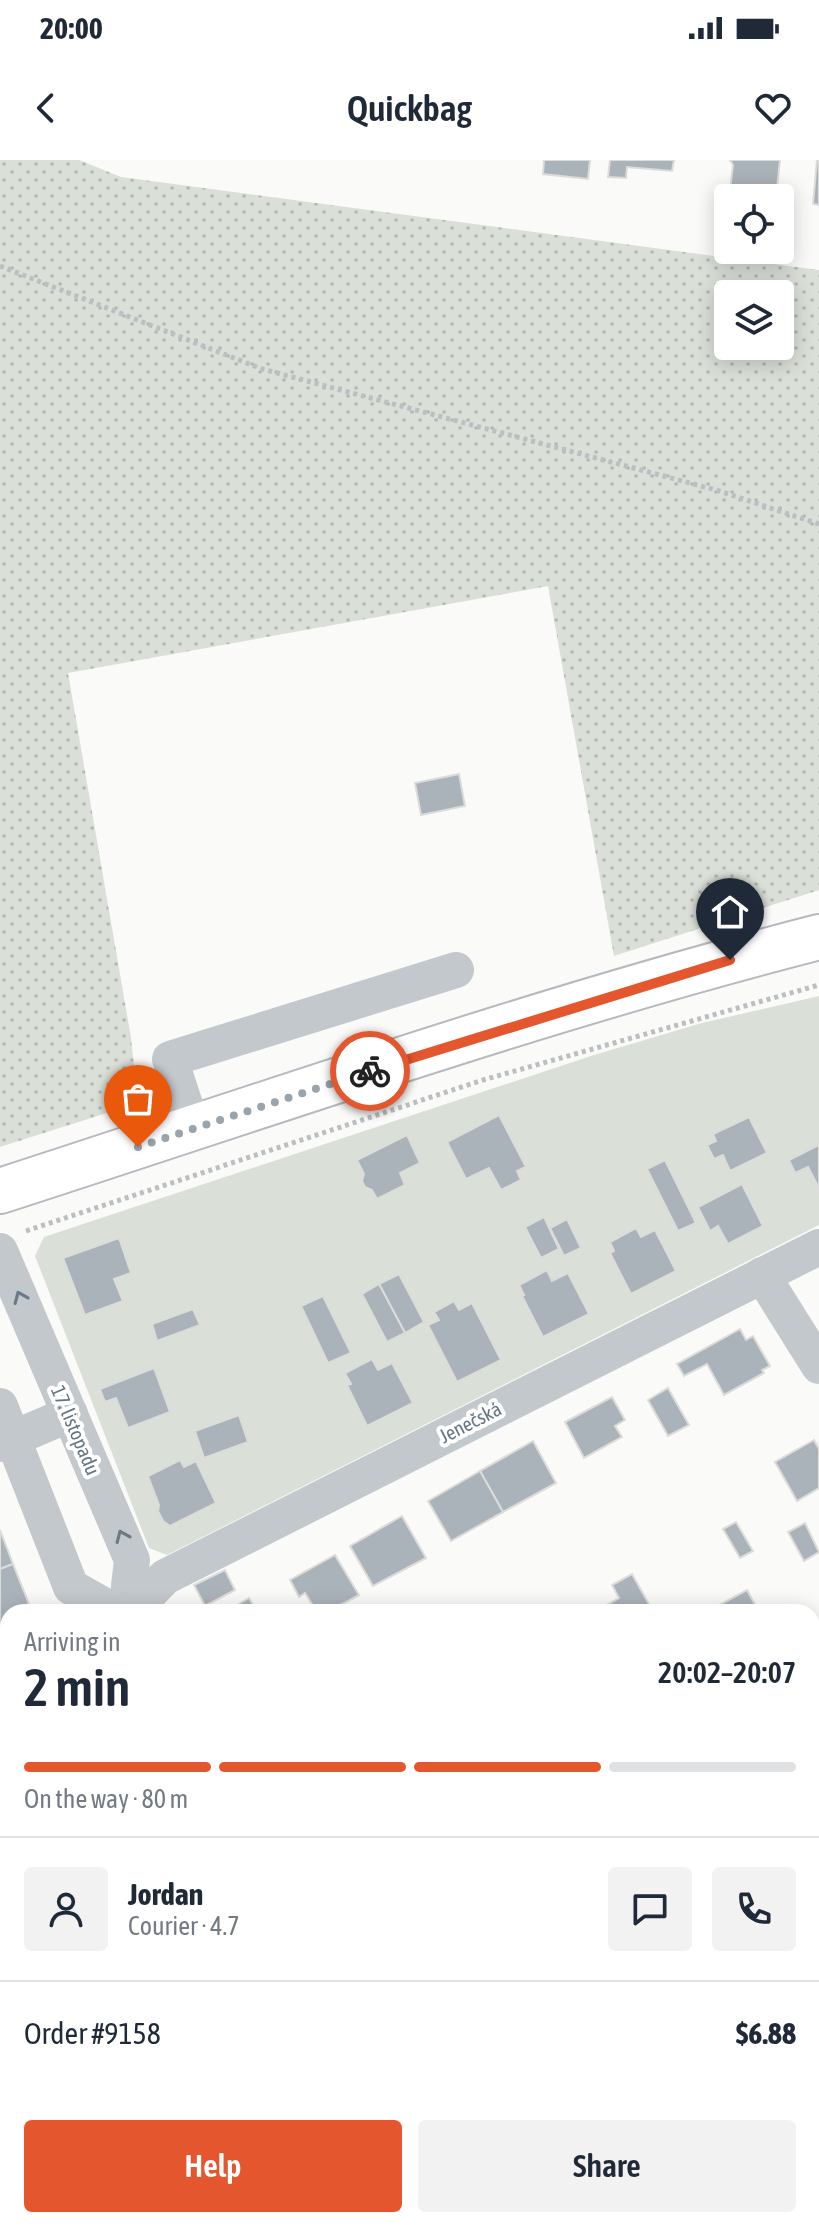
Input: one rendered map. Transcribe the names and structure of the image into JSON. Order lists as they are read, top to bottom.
{
  "streets": {
    "street": ["Jenečská", "17. listopadu"]
  },
  "page": {
    "status": "20:00",
    "header": "Quickbag",
    "heading": ["2 min", "Arriving in", "20:02–20:07"],
    "panel": [
      "Jordan",
      "Courier · 4.7",
      "Order #9158",
      "$6.88"
    ],
    "bar": "On the way · 80 m",
    "buttons": ["Help", "Share"]
  }
}
